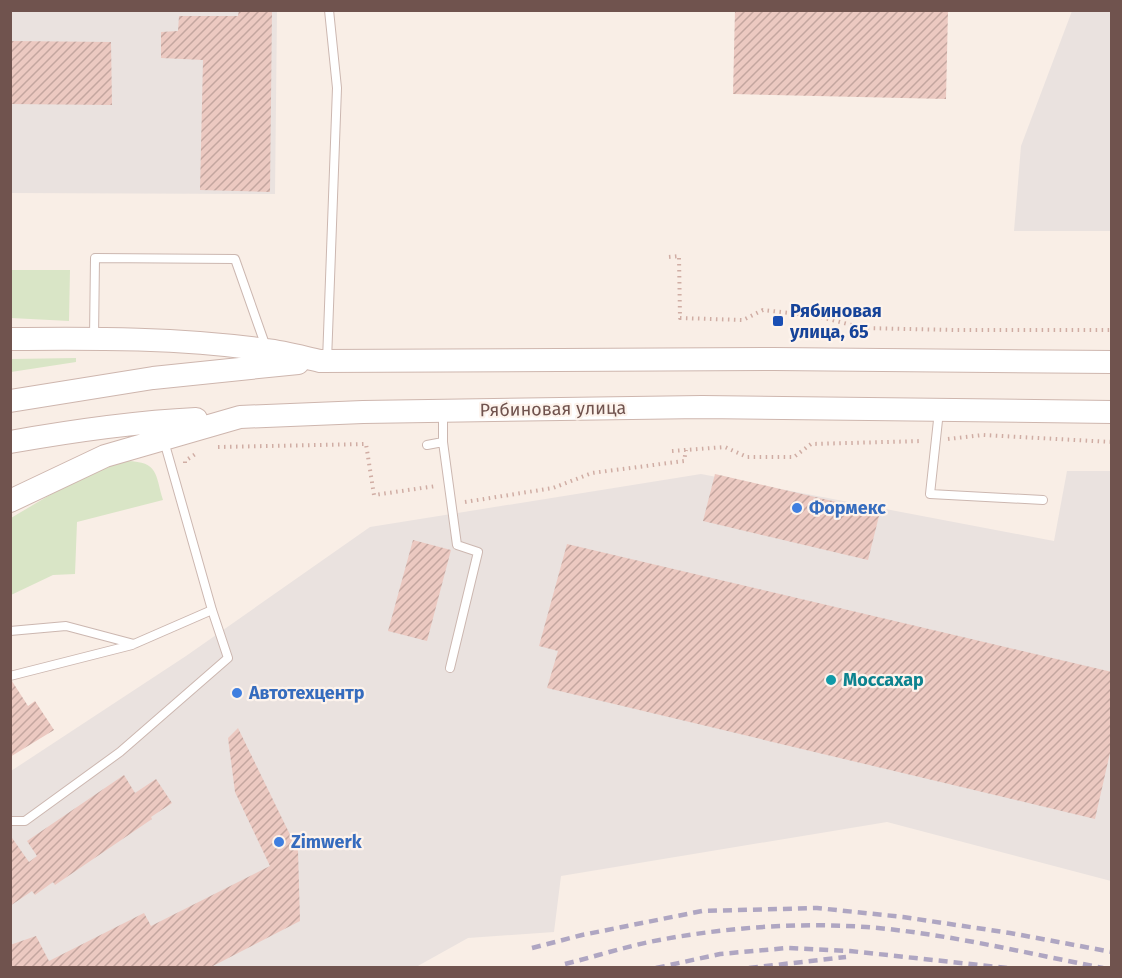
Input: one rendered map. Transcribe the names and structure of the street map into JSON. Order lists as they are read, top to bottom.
{
  "streets": {
    "main road": ["Рябиновая улица"]
  },
  "places": {
    "transit": ["Рябиновая улица, 65"],
    "other": [
      "Формекс",
      "Моссахар",
      "Автотехцентр",
      "Zimwerk"
    ]
  }
}
